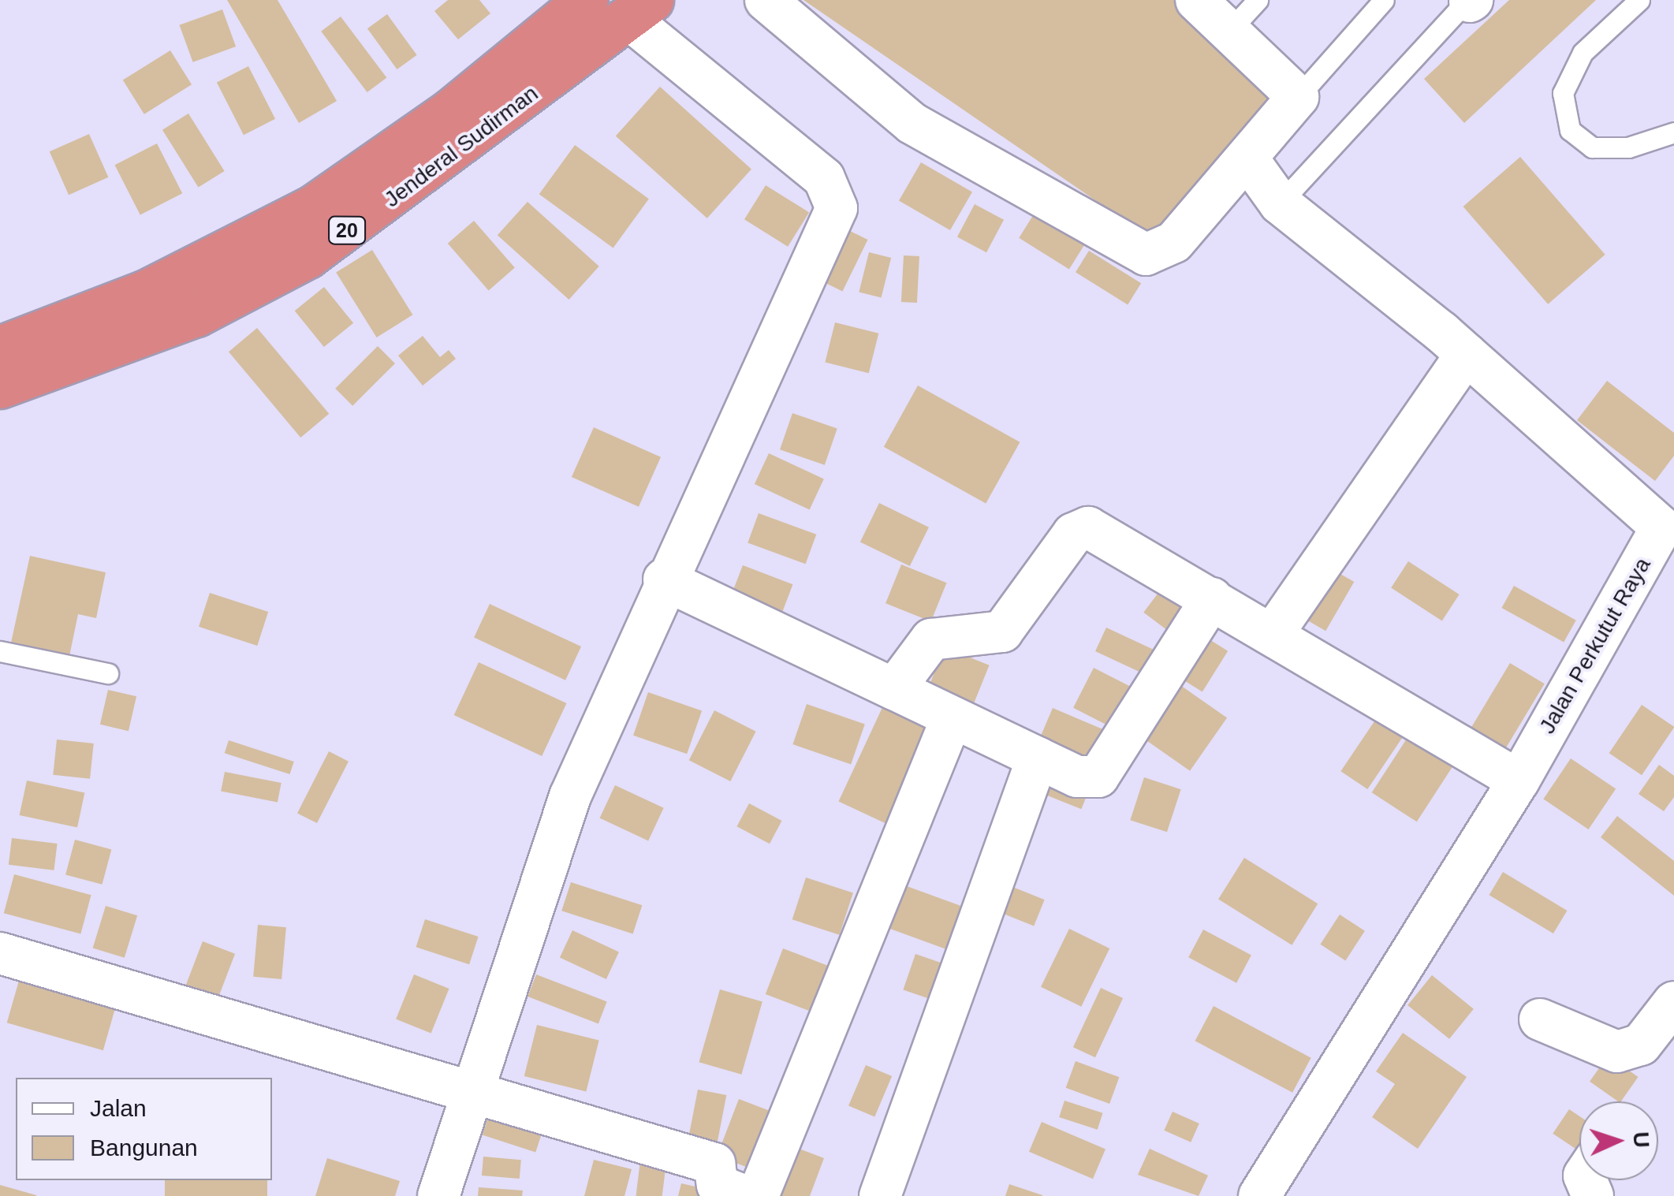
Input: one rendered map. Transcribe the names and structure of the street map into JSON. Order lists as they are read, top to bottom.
{
  "streets": {
    "highway": ["Jenderal Sudirman", "20"],
    "street": ["Jalan Perkutut Raya"]
  },
  "legend": ["Jalan", "Bangunan"],
  "north": "right"
}
